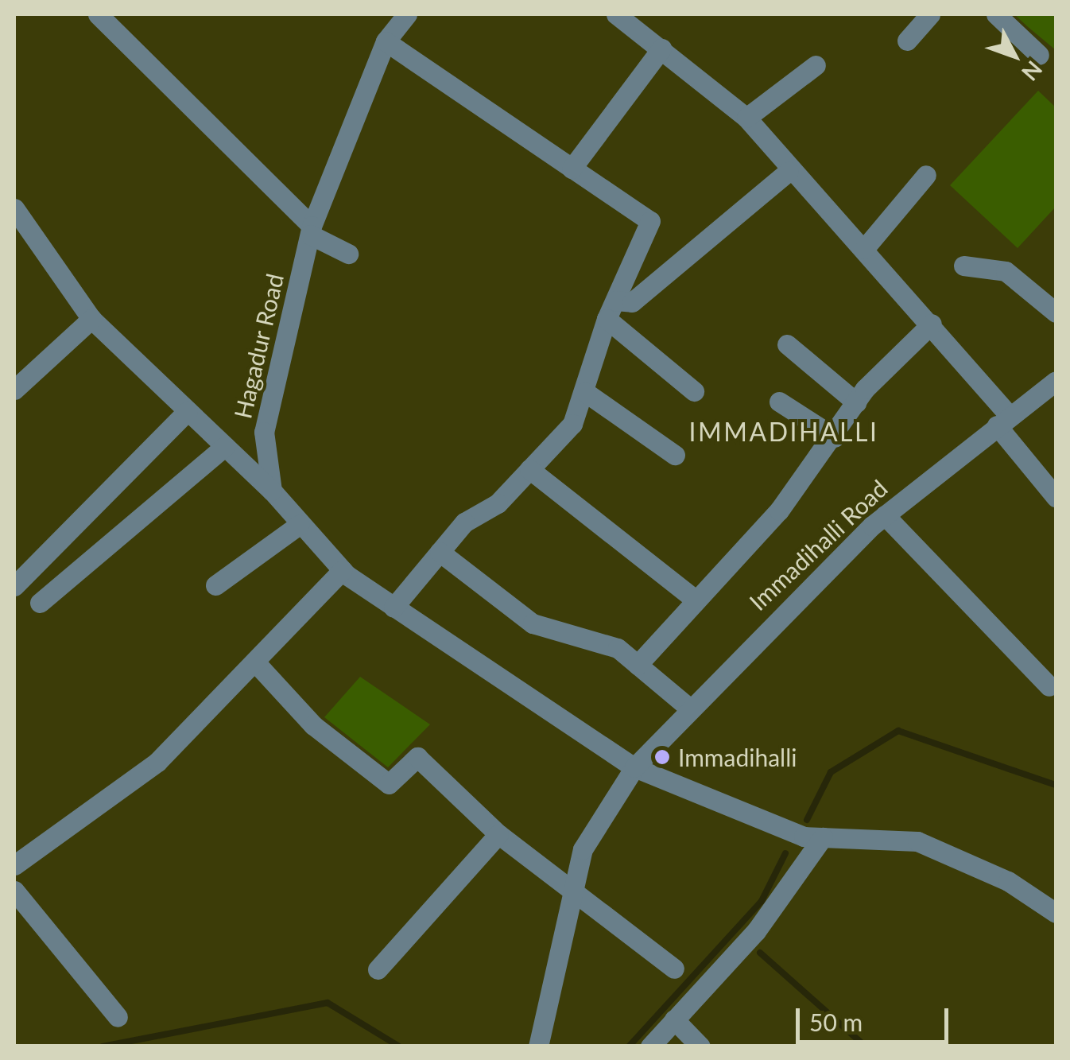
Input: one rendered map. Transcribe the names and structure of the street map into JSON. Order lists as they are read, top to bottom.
{
  "streets": {
    "street": ["Hagadur Road", "Immadihalli Road"]
  },
  "districts": ["IMMADIHALLI"],
  "places": ["Immadihalli"],
  "scale_bar": "50 m",
  "north": "bottom right"
}
